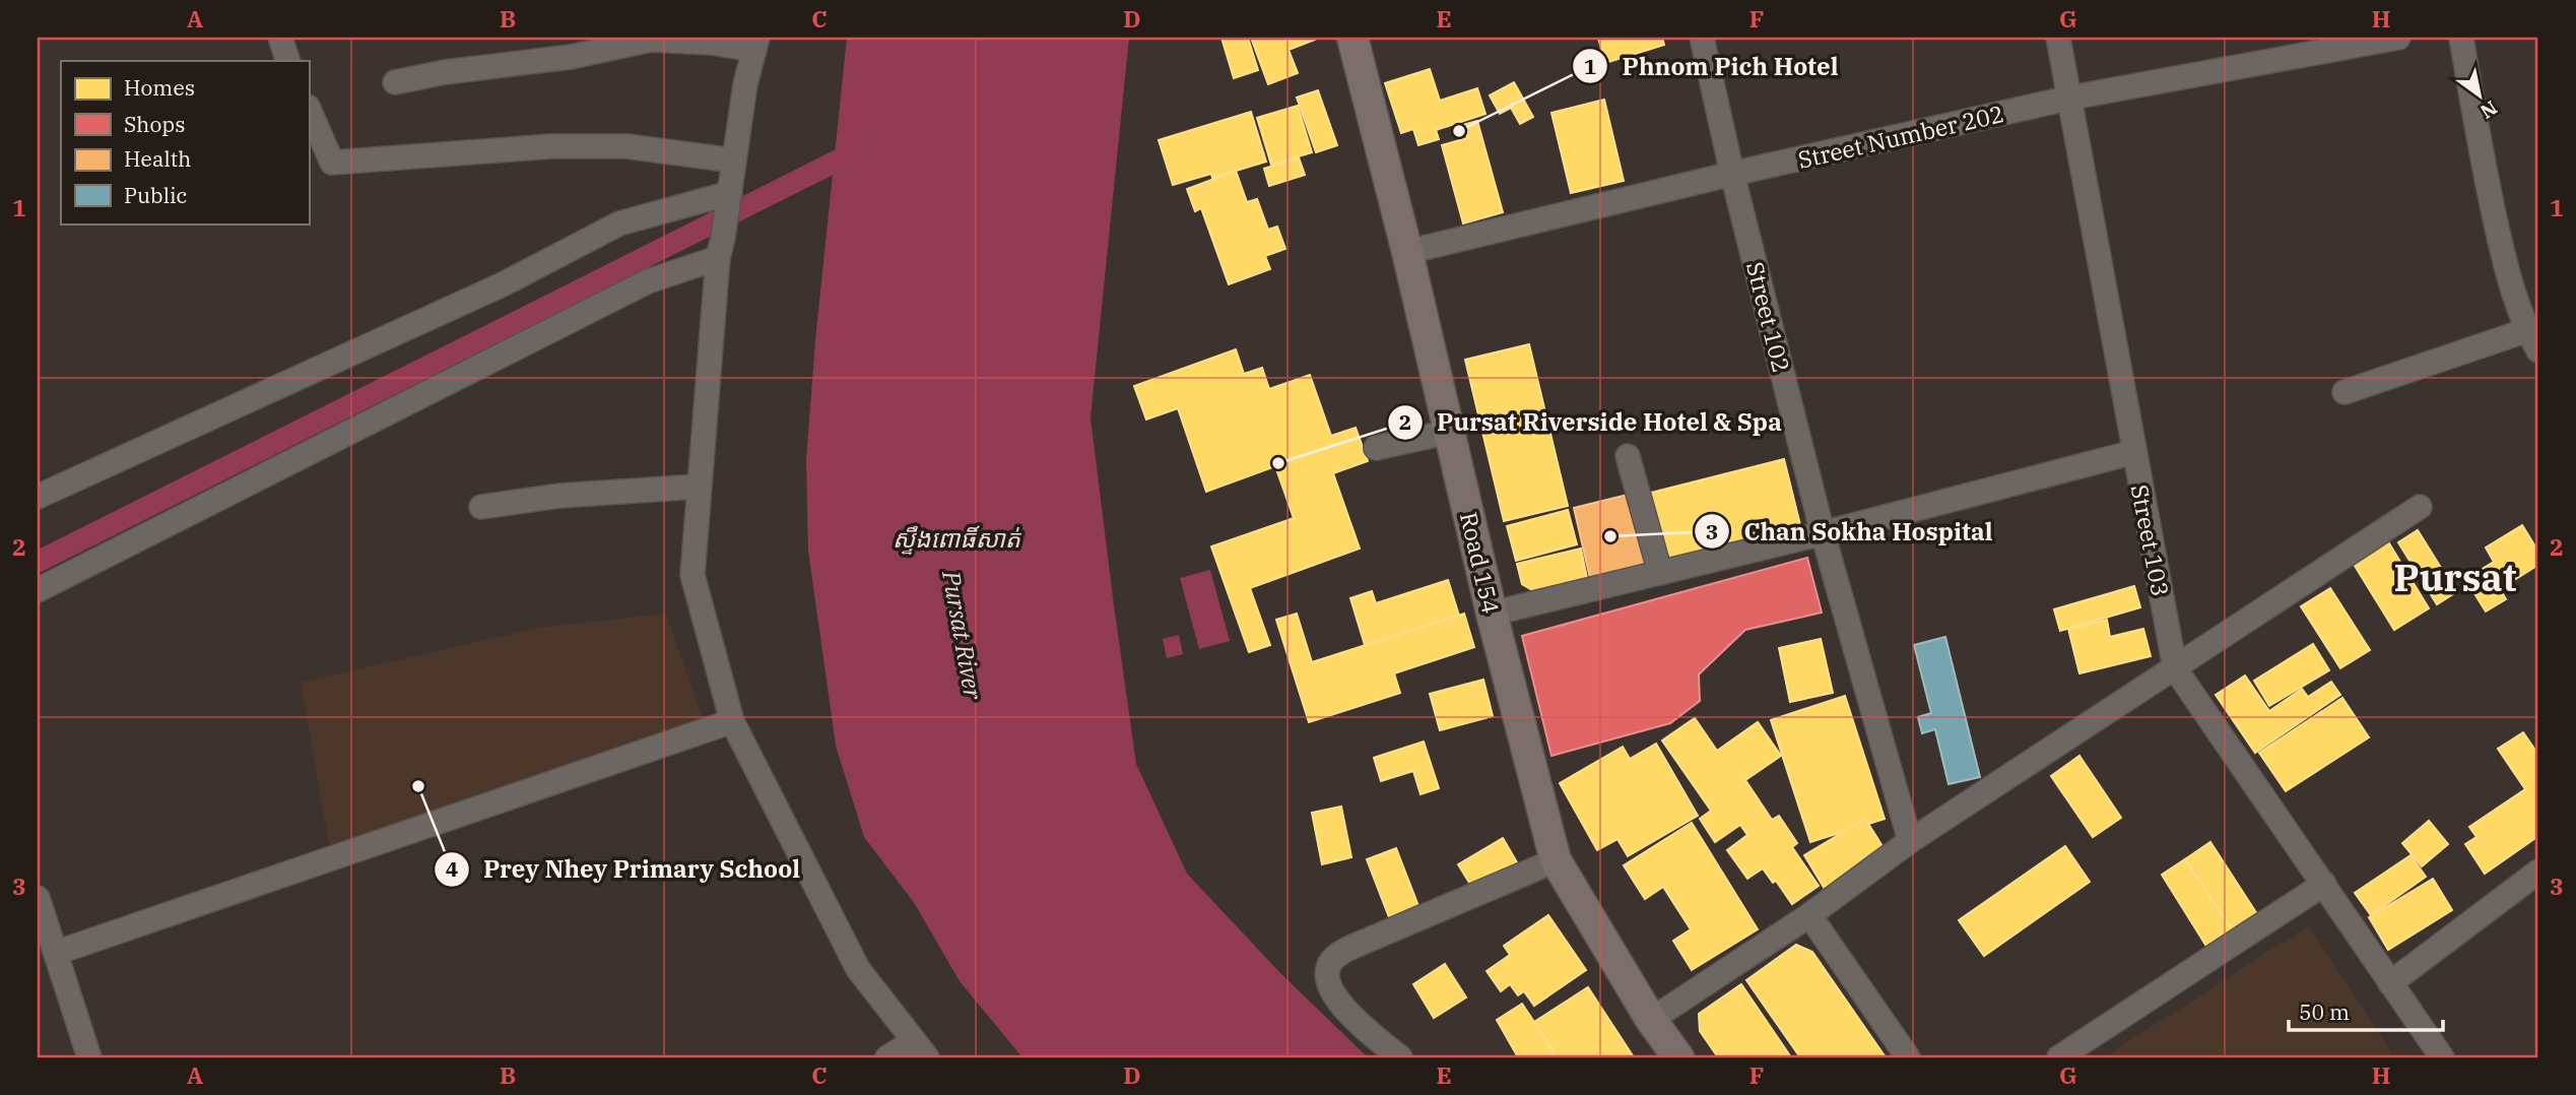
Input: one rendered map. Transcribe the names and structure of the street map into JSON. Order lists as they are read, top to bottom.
{
  "streets": {
    "main road": ["Road 154"],
    "street": ["Street Number 202", "Street 102", "Street 103"]
  },
  "crossings": [
    ["Street Number 202", "Street 102"],
    ["Street Number 202", "Street 103"],
    ["Street Number 202", "Road 154"]
  ],
  "districts": ["Pursat"],
  "water": ["ស្ទឹងពោធិ៍សាត់", "Pursat River"],
  "places": [
    "Phnom Pich Hotel",
    "Pursat Riverside Hotel & Spa",
    "Chan Sokha Hospital",
    "Prey Nhey Primary School"
  ],
  "legend": [
    "Homes",
    "Shops",
    "Health",
    "Public"
  ],
  "scale_bar": "50 m",
  "north": "bottom right",
  "grid": {
    "columns": [
      "A",
      "B",
      "C",
      "D",
      "E",
      "F",
      "G",
      "H"
    ],
    "rows": ["1", "2", "3"]
  }
}
